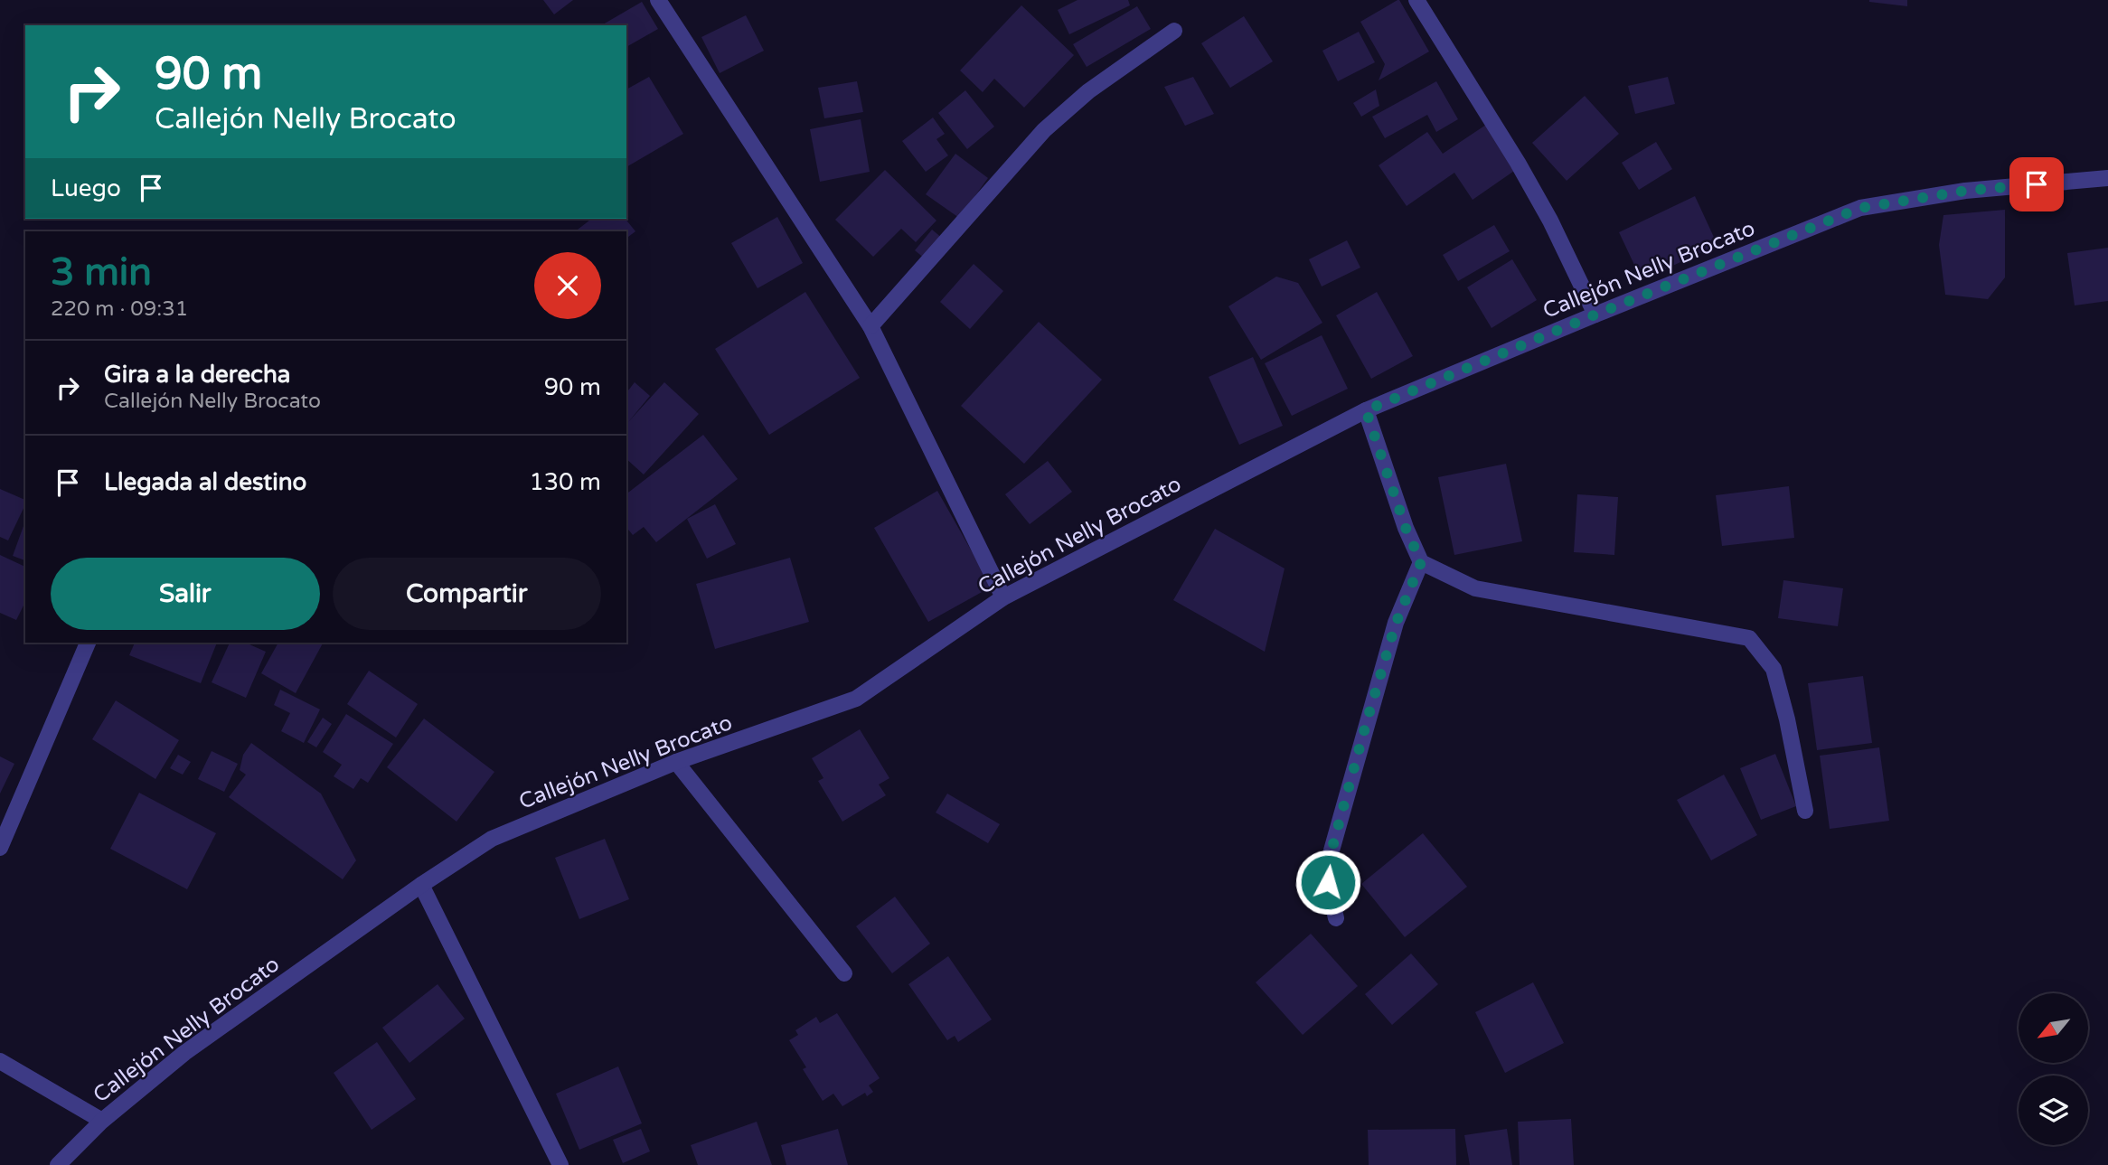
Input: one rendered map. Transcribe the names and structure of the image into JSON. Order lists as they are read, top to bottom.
{
  "streets": {
    "street": ["Callejón Nelly Brocato"]
  },
  "north": "bottom left",
  "page": {
    "turn": ["90 m", "Callejón Nelly Brocato"],
    "then": "Luego",
    "heading": ["3 min", "220 m · 09:31"],
    "list": [
      {
        "name": "Gira a la derecha",
        "note": "Callejón Nelly Brocato",
        "value": "90 m"
      },
      {
        "name": "Llegada al destino",
        "value": "130 m"
      }
    ],
    "buttons": ["Salir", "Compartir"]
  }
}
